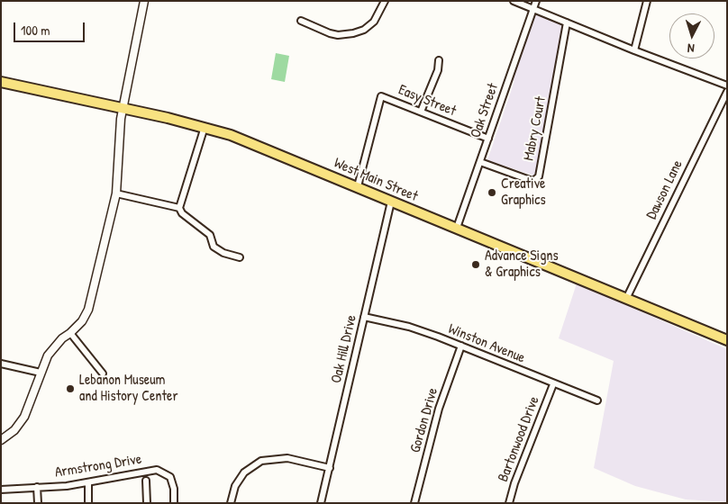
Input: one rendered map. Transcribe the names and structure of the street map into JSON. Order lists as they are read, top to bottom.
{
  "streets": {
    "main road": ["West Main Street"],
    "street": [
      "Easy Street",
      "Oak Street",
      "Mabry Court",
      "Dawson Lane",
      "Winston Avenue",
      "Oak Hill Drive",
      "Gordon Drive",
      "Bartonwood Drive",
      "Armstrong Drive"
    ]
  },
  "crossings": [
    ["Easy Street", "Oak Street"],
    ["Easy Street", "West Main Street"],
    ["Oak Street", "Mabry Court"],
    ["Oak Street", "West Main Street"],
    ["West Main Street", "Dawson Lane"],
    ["West Main Street", "Oak Hill Drive"],
    ["Winston Avenue", "Oak Hill Drive"],
    ["Winston Avenue", "Gordon Drive"],
    ["Winston Avenue", "Bartonwood Drive"]
  ],
  "places": ["Creative Graphics", "Advance Signs & Graphics", "Lebanon Museum and History Center"],
  "scale_bar": "100 m",
  "north": "bottom"
}
